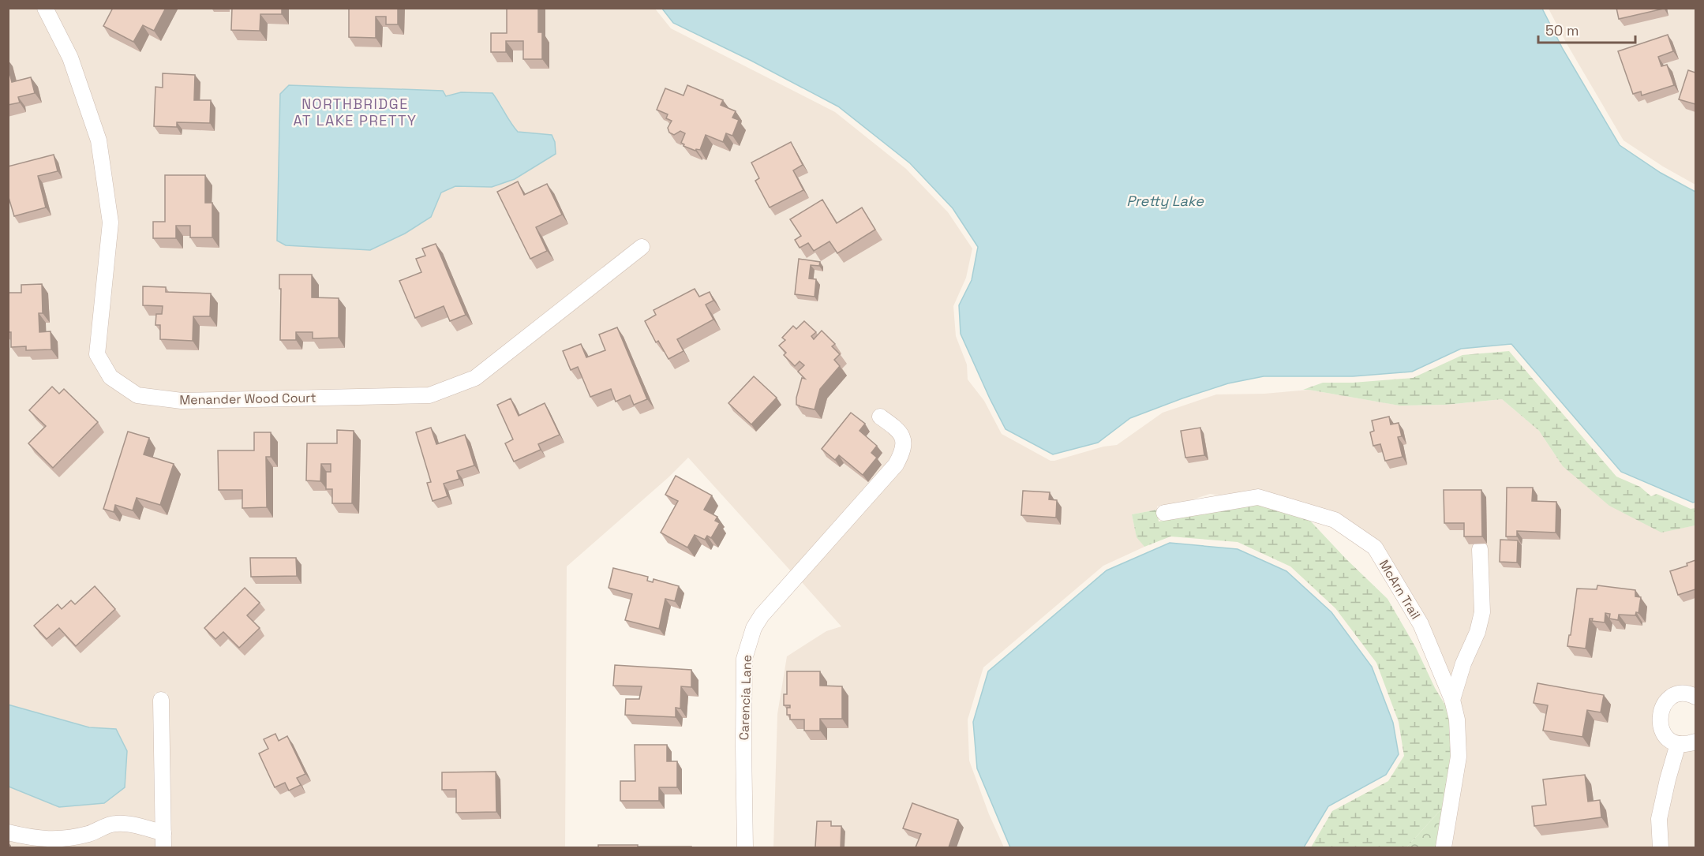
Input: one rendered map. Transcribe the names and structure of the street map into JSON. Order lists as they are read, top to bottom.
{
  "streets": {
    "street": ["Menander Wood Court", "McArn Trail", "Carencia Lane"]
  },
  "districts": ["NORTHBRIDGE AT LAKE PRETTY"],
  "water": ["Pretty Lake"],
  "scale_bar": "50 m"
}
